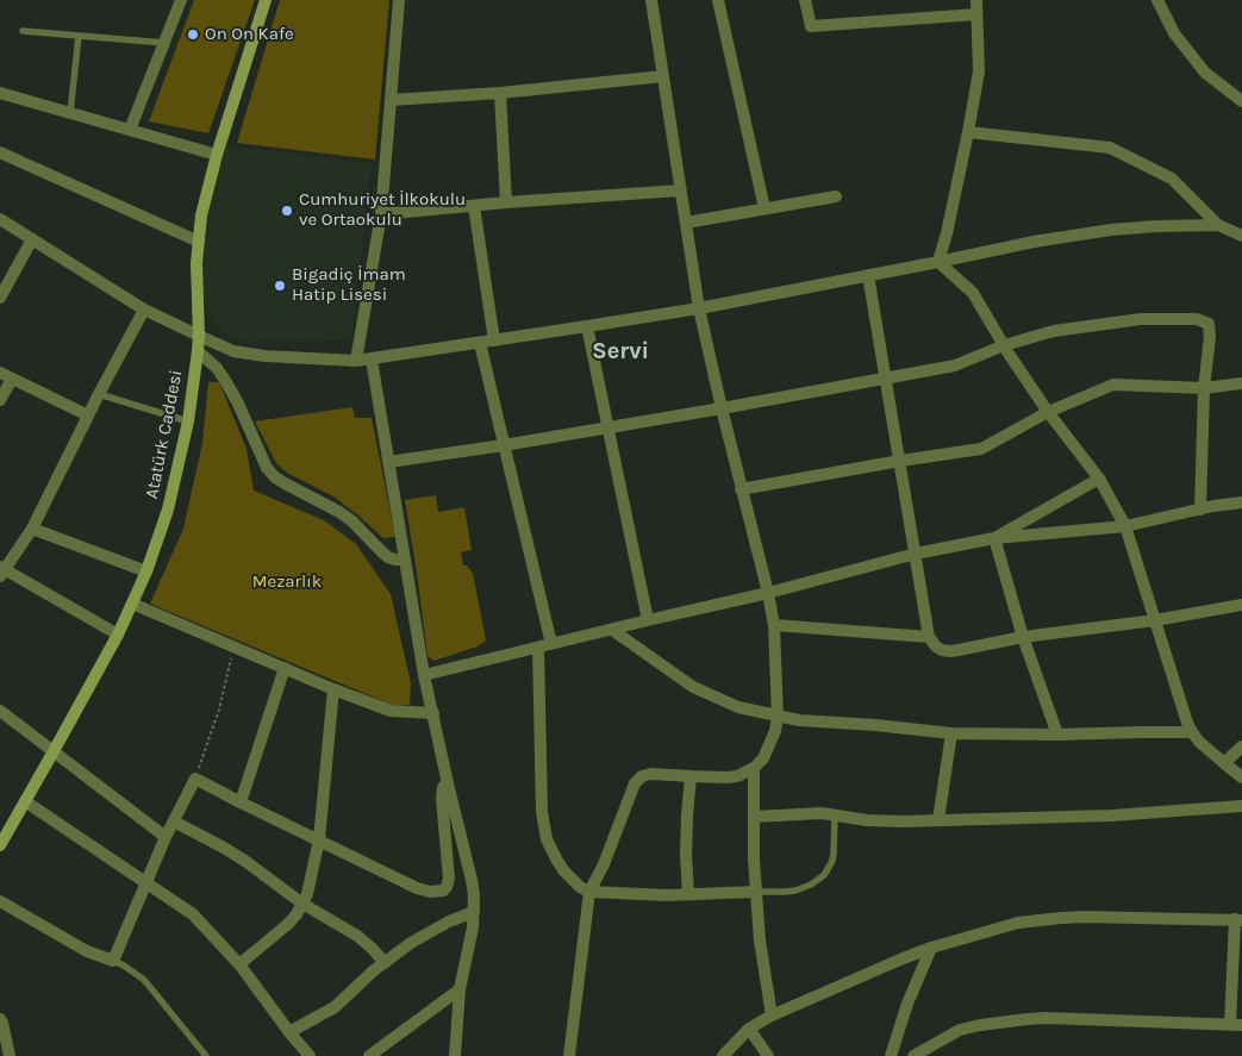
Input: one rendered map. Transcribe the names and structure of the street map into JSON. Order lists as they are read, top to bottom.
{
  "streets": {
    "main road": ["Atatürk Caddesi"]
  },
  "districts": ["Servi"],
  "parks": ["Mezarlık"],
  "places": ["On On Kafe", "Cumhuriyet İlkokulu ve Ortaokulu", "Bigadiç İmam Hatip Lisesi"]
}
